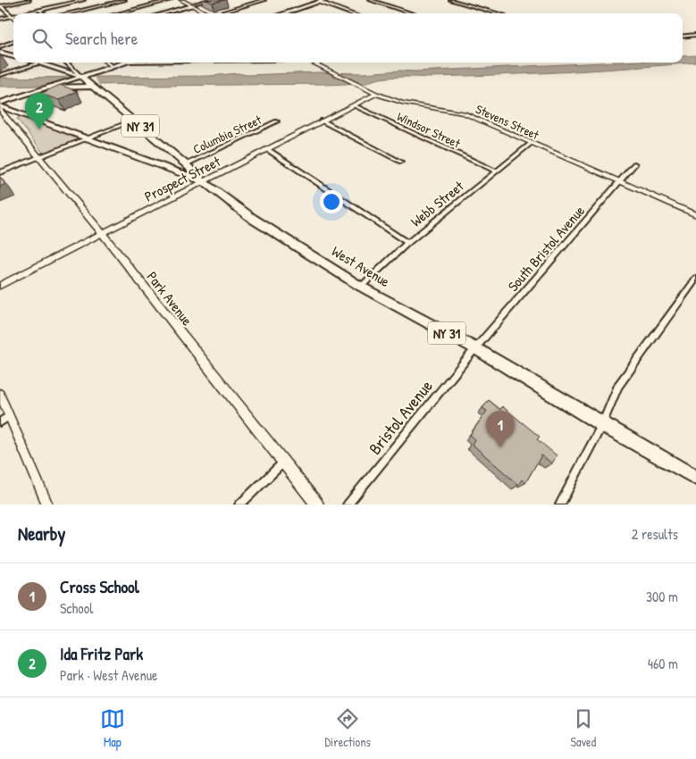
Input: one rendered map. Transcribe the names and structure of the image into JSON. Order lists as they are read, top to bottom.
{
  "streets": {
    "highway": ["NY 31", "West Avenue"],
    "main road": ["Park Avenue"],
    "street": [
      "Stevens Street",
      "Windsor Street",
      "Columbia Street",
      "Prospect Street",
      "Webb Street",
      "South Bristol Avenue",
      "Bristol Avenue"
    ]
  },
  "crossings": [
    ["Stevens Street", "Prospect Street"],
    ["Stevens Street", "Webb Street"],
    ["Stevens Street", "South Bristol Avenue"],
    ["NY 31", "Columbia Street"],
    ["NY 31", "Prospect Street"],
    ["NY 31", "West Avenue"],
    ["Windsor Street", "Prospect Street"],
    ["Windsor Street", "Webb Street"],
    ["Prospect Street", "West Avenue"],
    ["Prospect Street", "Park Avenue"],
    ["Webb Street", "West Avenue"],
    ["South Bristol Avenue", "West Avenue"],
    ["South Bristol Avenue", "Bristol Avenue"],
    ["West Avenue", "Bristol Avenue"]
  ],
  "page": {
    "search": "Search here",
    "pins": ["2", "1"],
    "heading": ["Nearby", "2 results"],
    "list": [
      {
        "mark": "1",
        "name": "Cross School",
        "note": "School",
        "value": "300 m"
      },
      {
        "mark": "2",
        "name": "Ida Fritz Park",
        "note": "Park · West Avenue",
        "value": "460 m"
      }
    ],
    "nav": ["Map", "Directions", "Saved"]
  }
}
